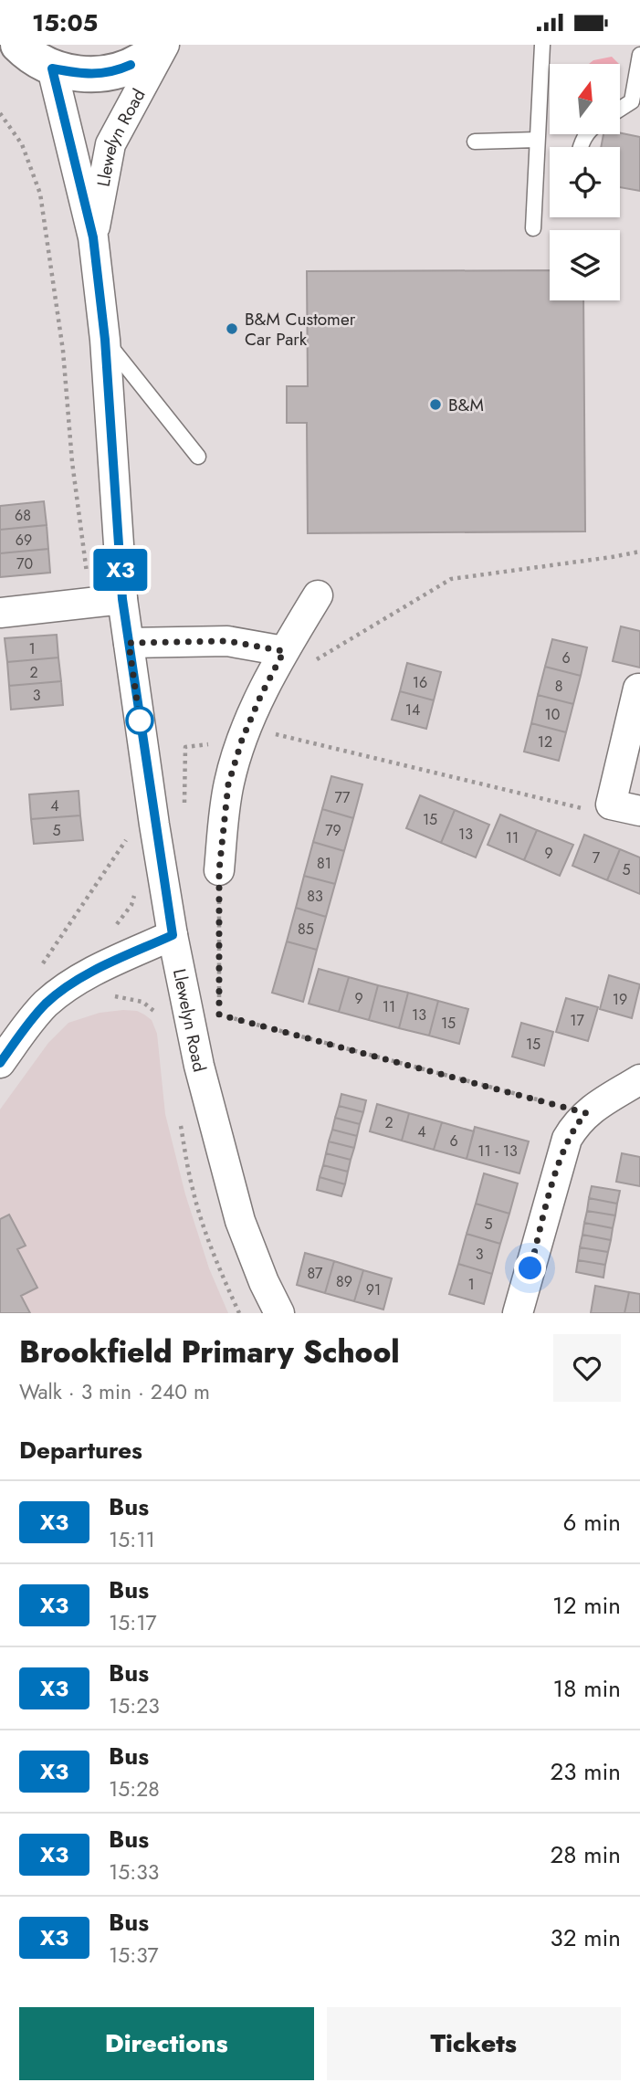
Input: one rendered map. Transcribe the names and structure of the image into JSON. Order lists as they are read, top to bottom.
{
  "streets": {
    "street": ["Llewelyn Road"]
  },
  "places": ["B&M Customer Car Park", "B&M"],
  "lines": ["bus line X3"],
  "house_numbers": [
    "68",
    "69",
    "70",
    "1",
    "6",
    "2",
    "16",
    "8",
    "3",
    "14",
    "10",
    "12",
    "77",
    "4",
    "15",
    "5",
    "79",
    "13",
    "11",
    "9",
    "7",
    "81",
    "5",
    "83",
    "85",
    "9",
    "19",
    "11",
    "13",
    "17",
    "15",
    "15",
    "2",
    "4",
    "6",
    "11 - 13",
    "5",
    "3",
    "87",
    "89",
    "1",
    "91"
  ],
  "north": "top",
  "page": {
    "status": "15:05",
    "on_map": "X3",
    "heading": [
      ["Brookfield Primary School", "Walk · 3 min · 240 m"],
      "Departures"
    ],
    "list": [
      {
        "mark": "X3",
        "name": "Bus",
        "note": "15:11",
        "value": "6 min"
      },
      {
        "mark": "X3",
        "name": "Bus",
        "note": "15:17",
        "value": "12 min"
      },
      {
        "mark": "X3",
        "name": "Bus",
        "note": "15:23",
        "value": "18 min"
      },
      {
        "mark": "X3",
        "name": "Bus",
        "note": "15:28",
        "value": "23 min"
      },
      {
        "mark": "X3",
        "name": "Bus",
        "note": "15:33",
        "value": "28 min"
      },
      {
        "mark": "X3",
        "name": "Bus",
        "note": "15:37",
        "value": "32 min"
      }
    ],
    "buttons": ["Directions", "Tickets"]
  }
}
